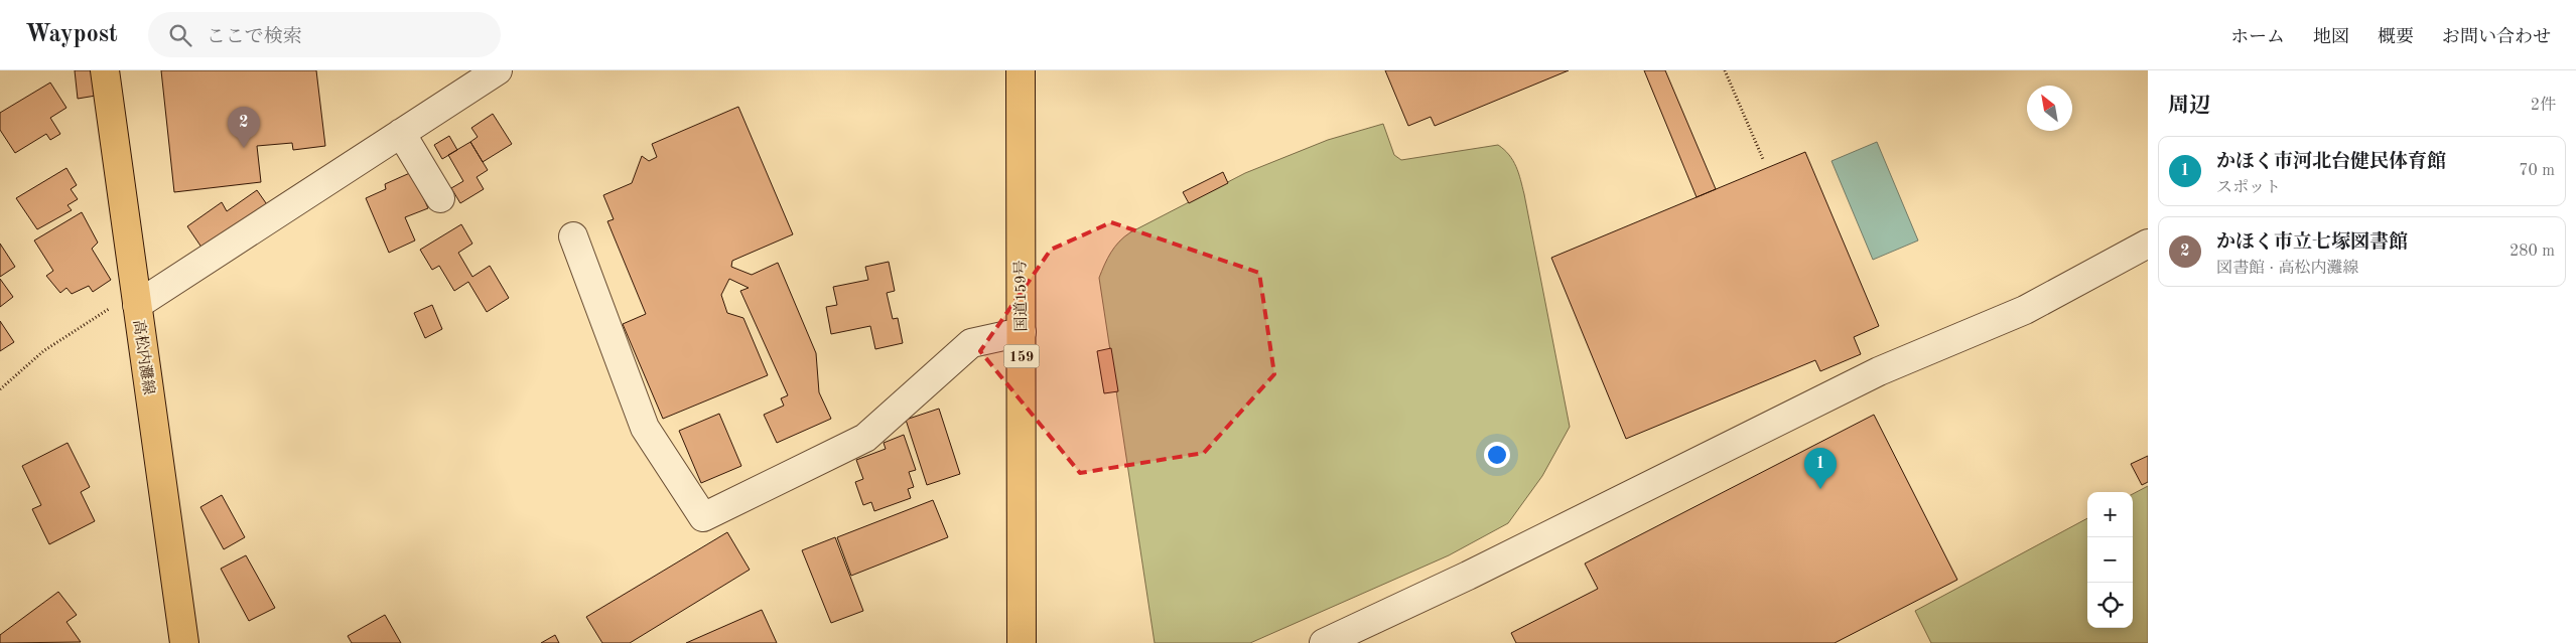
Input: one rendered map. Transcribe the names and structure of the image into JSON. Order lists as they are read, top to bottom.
{
  "streets": {
    "main road": ["国道159号", "159", "高松内灘線"]
  },
  "north": "top left",
  "page": {
    "header": "Waypost",
    "search": "ここで検索",
    "nav": [
      "ホーム",
      "地図",
      "概要",
      "お問い合わせ"
    ],
    "heading": ["周辺", "2件"],
    "pins": ["2", "1"],
    "list": [
      {
        "mark": "1",
        "name": "かほく市河北台健民体育館",
        "note": "スポット",
        "value": "70 m"
      },
      {
        "mark": "2",
        "name": "かほく市立七塚図書館",
        "note": "図書館 · 高松内灘線",
        "value": "280 m"
      }
    ],
    "map_buttons": ["+", "−"]
  }
}
